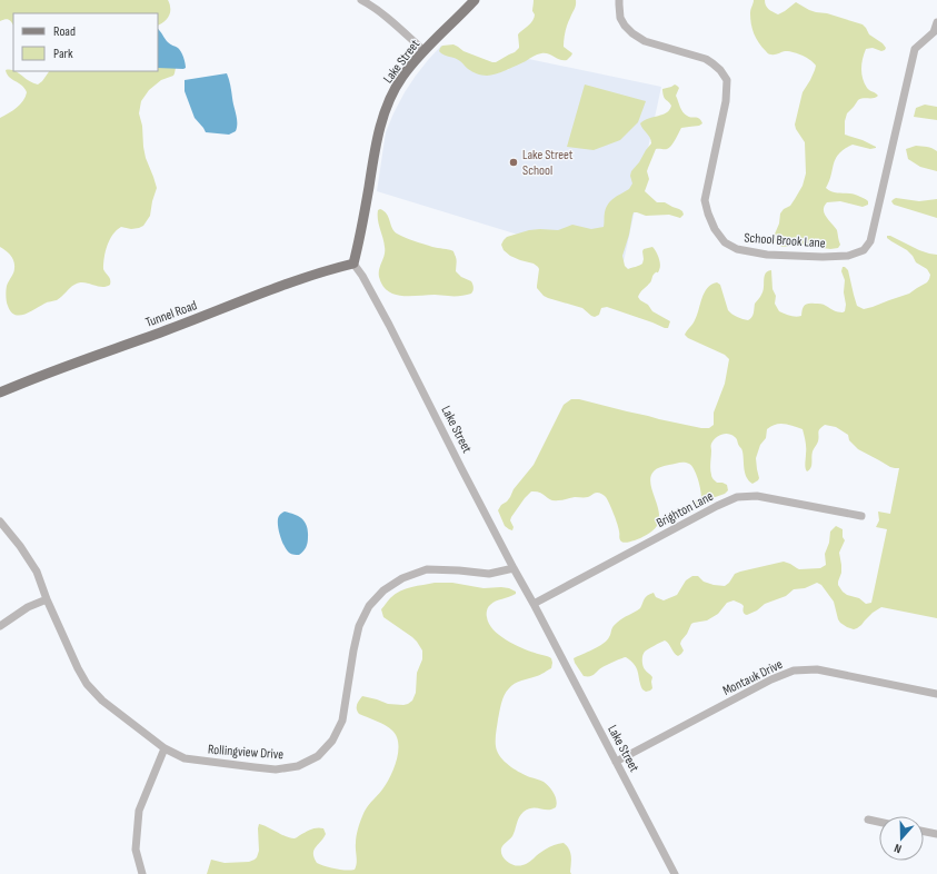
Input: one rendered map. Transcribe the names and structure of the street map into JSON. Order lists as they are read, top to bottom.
{
  "streets": {
    "main road": ["Lake Street", "Tunnel Road"],
    "street": [
      "School Brook Lane",
      "Brighton Lane",
      "Montauk Drive",
      "Rollingview Drive"
    ]
  },
  "crossings": [
    ["Lake Street", "Tunnel Road"],
    ["Lake Street", "Brighton Lane"],
    ["Lake Street", "Montauk Drive"],
    ["Lake Street", "Rollingview Drive"]
  ],
  "places": ["Lake Street School"],
  "legend": ["Road", "Park"],
  "north": "bottom"
}
